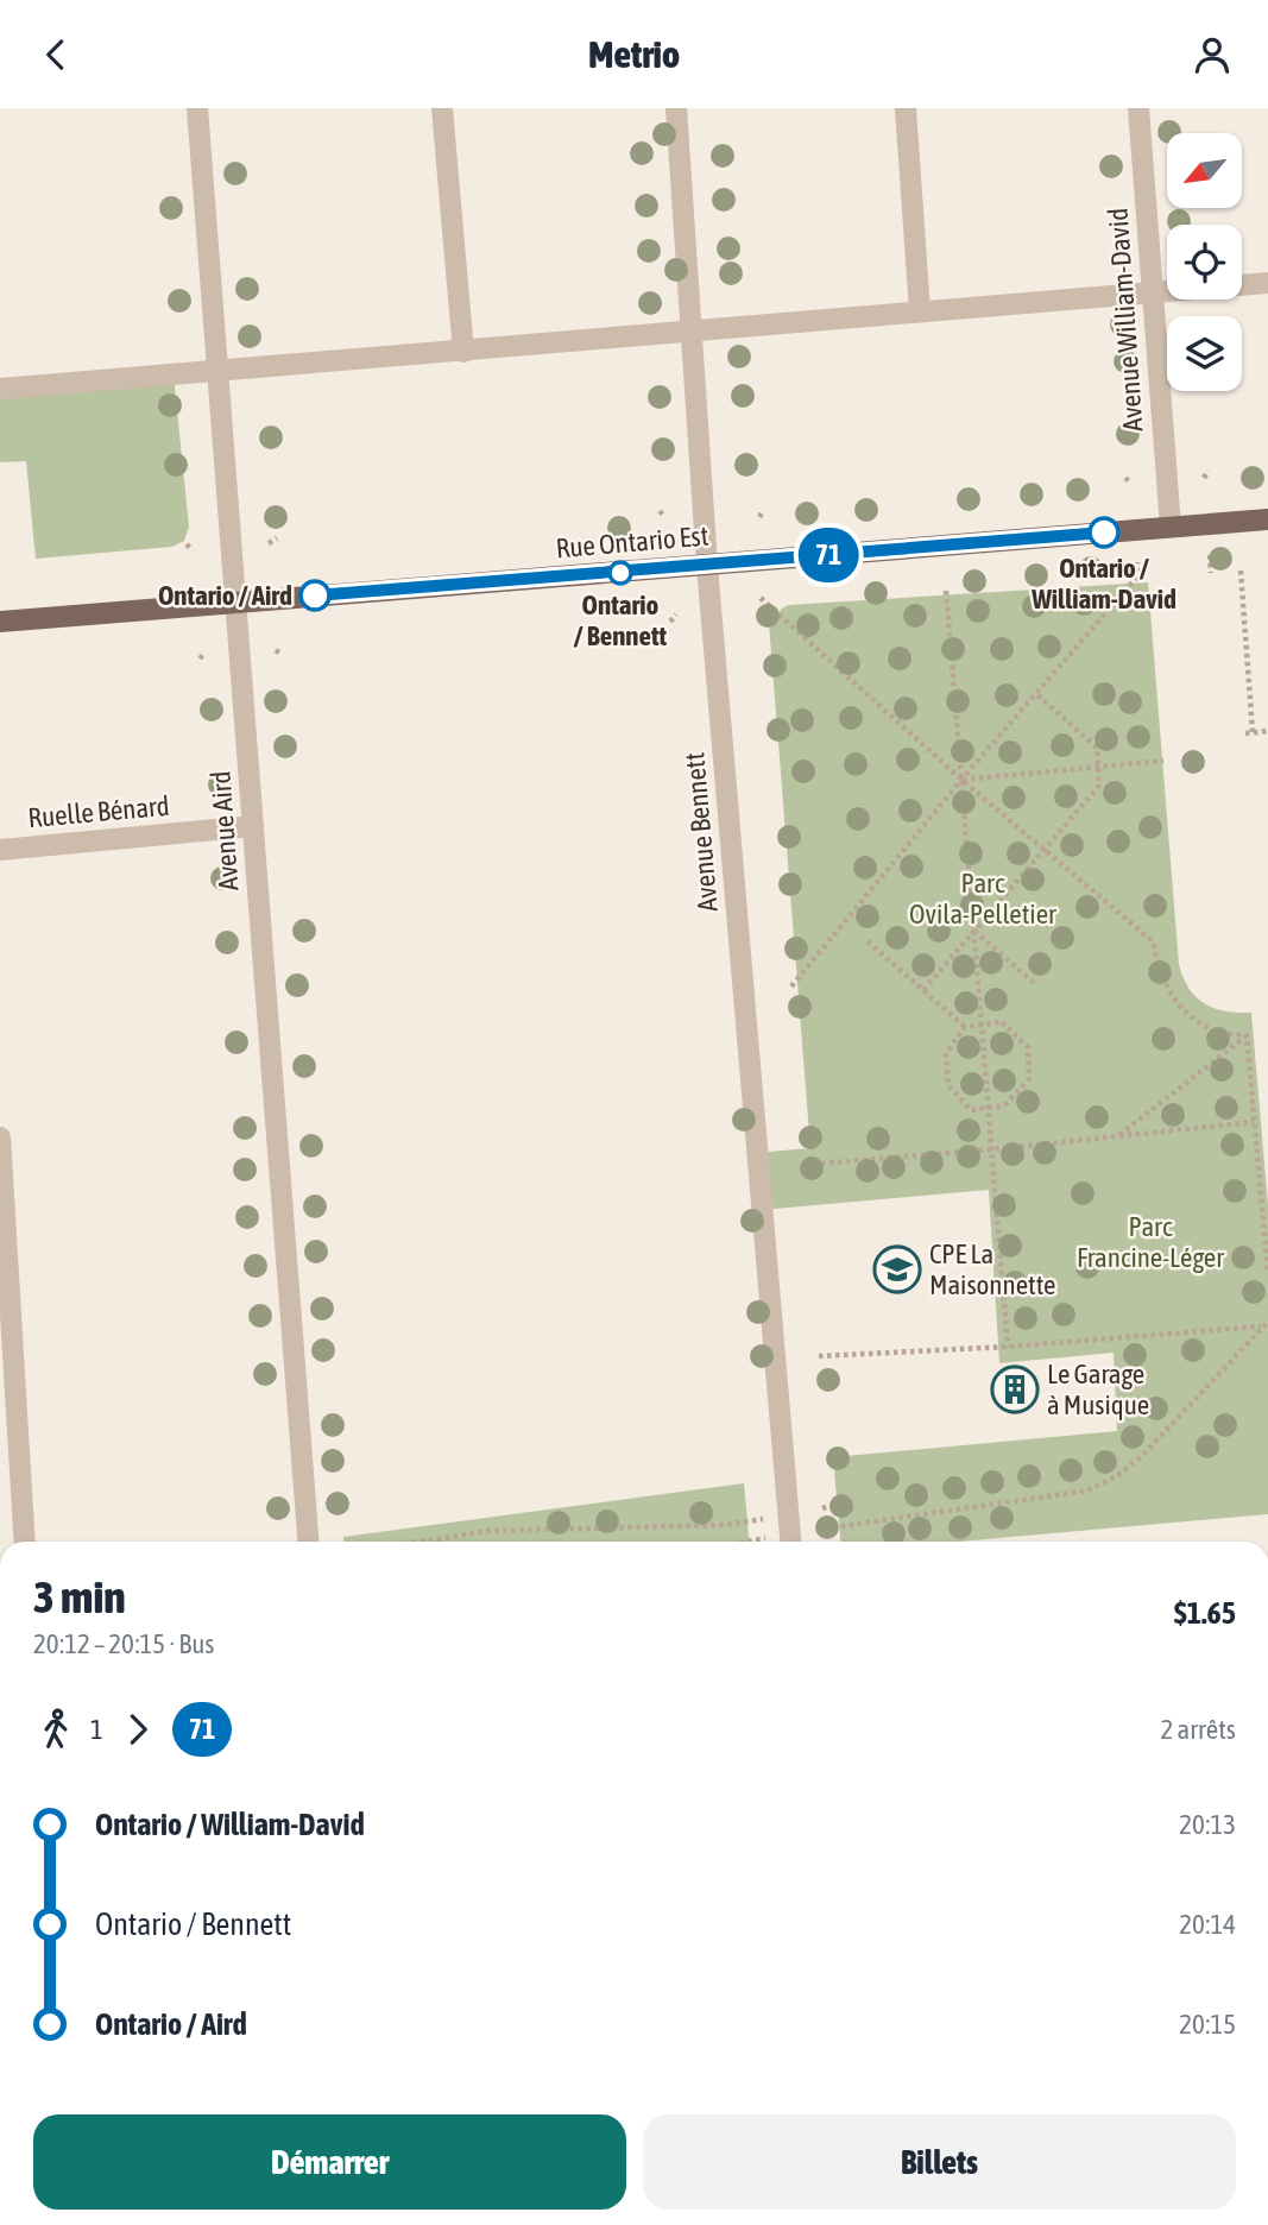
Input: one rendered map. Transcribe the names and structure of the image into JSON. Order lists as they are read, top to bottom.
{
  "streets": {
    "main road": ["Rue Ontario Est"],
    "street": [
      "Avenue William-David",
      "Ruelle Bénard",
      "Avenue Aird",
      "Avenue Bennett"
    ]
  },
  "crossings": [
    ["Avenue William-David", "Rue Ontario Est"],
    ["Rue Ontario Est", "Avenue Aird"],
    ["Rue Ontario Est", "Avenue Bennett"],
    ["Ruelle Bénard", "Avenue Aird"]
  ],
  "parks": ["Parc Ovila-Pelletier", "Parc Francine-Léger"],
  "places": {
    "other": ["Ontario / William-David", "Ontario / Bennett", "Ontario / Aird"],
    "school or university": ["CPE La Maisonnette"],
    "building": ["Le Garage à Musique"]
  },
  "lines": ["bus line 71"],
  "north": "bottom left",
  "page": {
    "header": "Metrio",
    "on_map": "71",
    "heading": ["3 min", "20:12 – 20:15 · Bus", "$1.65"],
    "legs": ["1", "71", "2 arrêts"],
    "list": [
      {
        "name": "Ontario / William-David",
        "value": "20:13"
      },
      {
        "name": "Ontario / Bennett",
        "value": "20:14"
      },
      {
        "name": "Ontario / Aird",
        "value": "20:15"
      }
    ],
    "buttons": ["Démarrer", "Billets"]
  }
}
